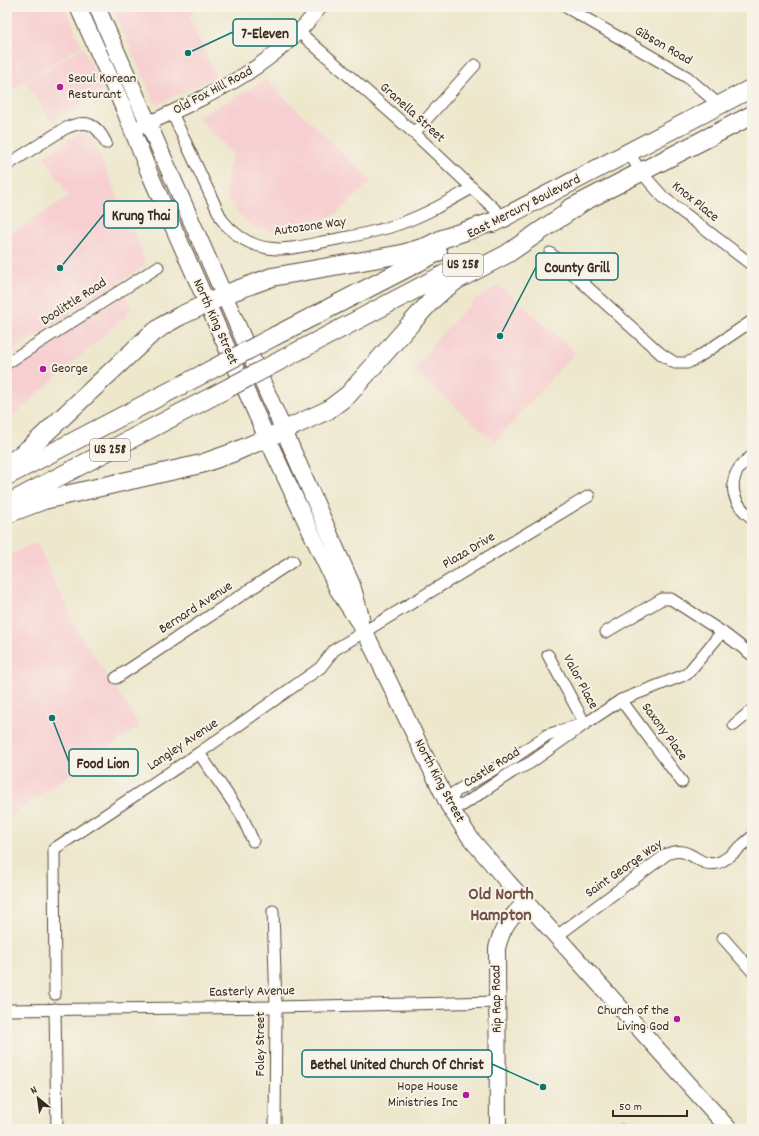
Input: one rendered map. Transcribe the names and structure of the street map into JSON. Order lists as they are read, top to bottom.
{
  "streets": {
    "main road": [
      "East Mercury Boulevard",
      "US 258",
      "North King Street",
      "Rip Rap Road"
    ],
    "street": [
      "Gibson Road",
      "Old Fox Hill Road",
      "Granella Street",
      "Knox Place",
      "Autozone Way",
      "Doolittle Road",
      "Plaza Drive",
      "Bernard Avenue",
      "Valor Place",
      "Saxony Place",
      "Langley Avenue",
      "Castle Road",
      "Saint George Way",
      "Easterly Avenue",
      "Foley Street"
    ]
  },
  "crossings": [
    ["Gibson Road", "East Mercury Boulevard"],
    ["Old Fox Hill Road", "Granella Street"],
    ["Old Fox Hill Road", "Autozone Way"],
    ["Old Fox Hill Road", "North King Street"],
    ["Granella Street", "East Mercury Boulevard"],
    ["Granella Street", "Autozone Way"],
    ["Knox Place", "East Mercury Boulevard"],
    ["North King Street", "Plaza Drive"],
    ["North King Street", "Langley Avenue"],
    ["North King Street", "Castle Road"],
    ["North King Street", "Saint George Way"],
    ["North King Street", "Rip Rap Road"],
    ["Plaza Drive", "Langley Avenue"],
    ["Valor Place", "Castle Road"],
    ["Saxony Place", "Castle Road"],
    ["Easterly Avenue", "Rip Rap Road"],
    ["Easterly Avenue", "Foley Street"]
  ],
  "districts": ["Old North Hampton"],
  "places": [
    "7-Eleven",
    "Seoul Korean Resturant",
    "Krung Thai",
    "County Grill",
    "George",
    "Food Lion",
    "Church of the Living God",
    "Bethel United Church Of Christ",
    "Hope House Ministries Inc"
  ],
  "scale_bar": "50 m",
  "north": "top left"
}
